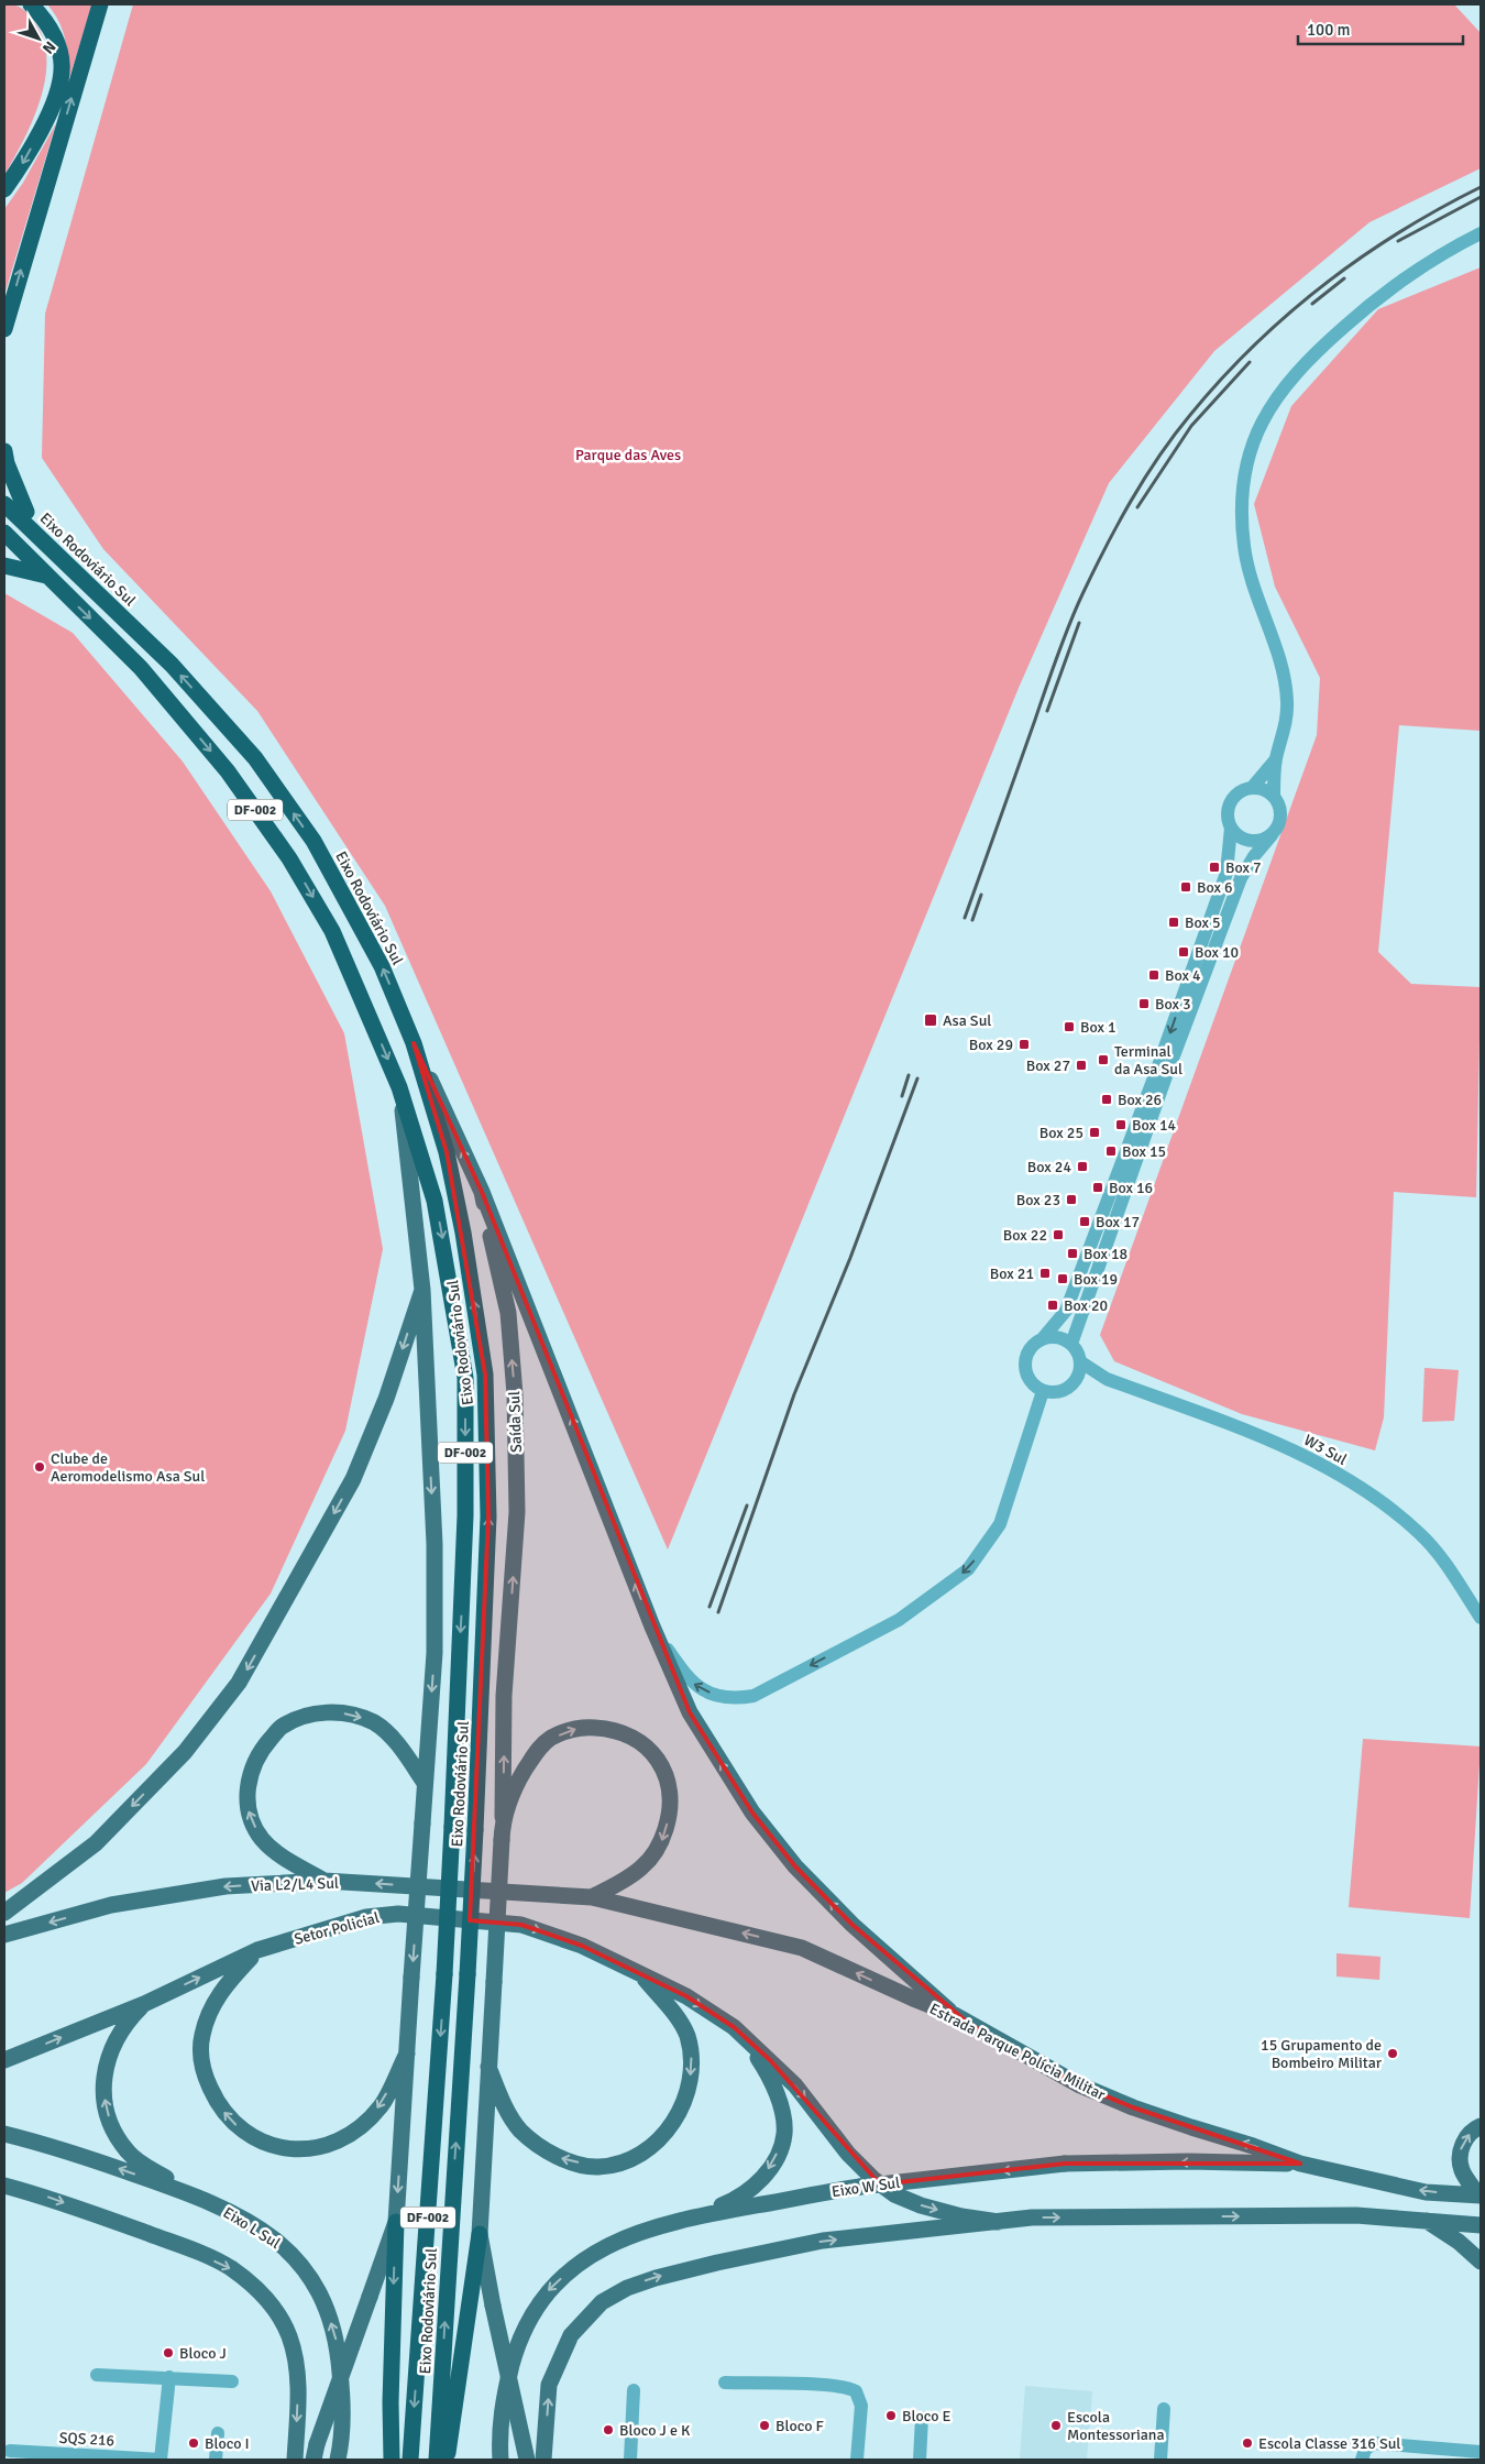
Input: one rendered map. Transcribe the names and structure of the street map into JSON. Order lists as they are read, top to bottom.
{
  "streets": {
    "highway": ["Eixo Rodoviário Sul", "DF-002"],
    "main road": [
      "Saída Sul",
      "Via L2/L4 Sul",
      "Setor Policial",
      "Estrada Parque Polícia Militar",
      "Eixo W Sul",
      "Eixo L Sul"
    ],
    "street": ["W3 Sul", "SQS 216"]
  },
  "crossings": [
    ["Eixo Rodoviário Sul", "Saída Sul"],
    ["Via L2/L4 Sul", "Estrada Parque Polícia Militar"],
    ["Estrada Parque Polícia Militar", "Eixo W Sul"]
  ],
  "one_way": ["Via L2/L4 Sul", "Setor Policial", "Eixo L Sul"],
  "parks": ["Parque das Aves"],
  "places": {
    "transit": [
      "Box 7",
      "Box 6",
      "Box 5",
      "Box 10",
      "Box 4",
      "Box 3",
      "Asa Sul",
      "Box 1",
      "Box 29",
      "Terminal da Asa Sul",
      "Box 27",
      "Box 26",
      "Box 14",
      "Box 25",
      "Box 15",
      "Box 24",
      "Box 16",
      "Box 23",
      "Box 17",
      "Box 22",
      "Box 18",
      "Box 21",
      "Box 19",
      "Box 20"
    ],
    "other": [
      "Clube de Aeromodelismo Asa Sul",
      "15 Grupamento de Bombeiro Militar",
      "Bloco J",
      "Bloco E",
      "Bloco F",
      "Escola Montessoriana",
      "Bloco J e K",
      "Bloco I",
      "Escola Classe 316 Sul"
    ]
  },
  "scale_bar": "100 m",
  "north": "bottom right"
}
